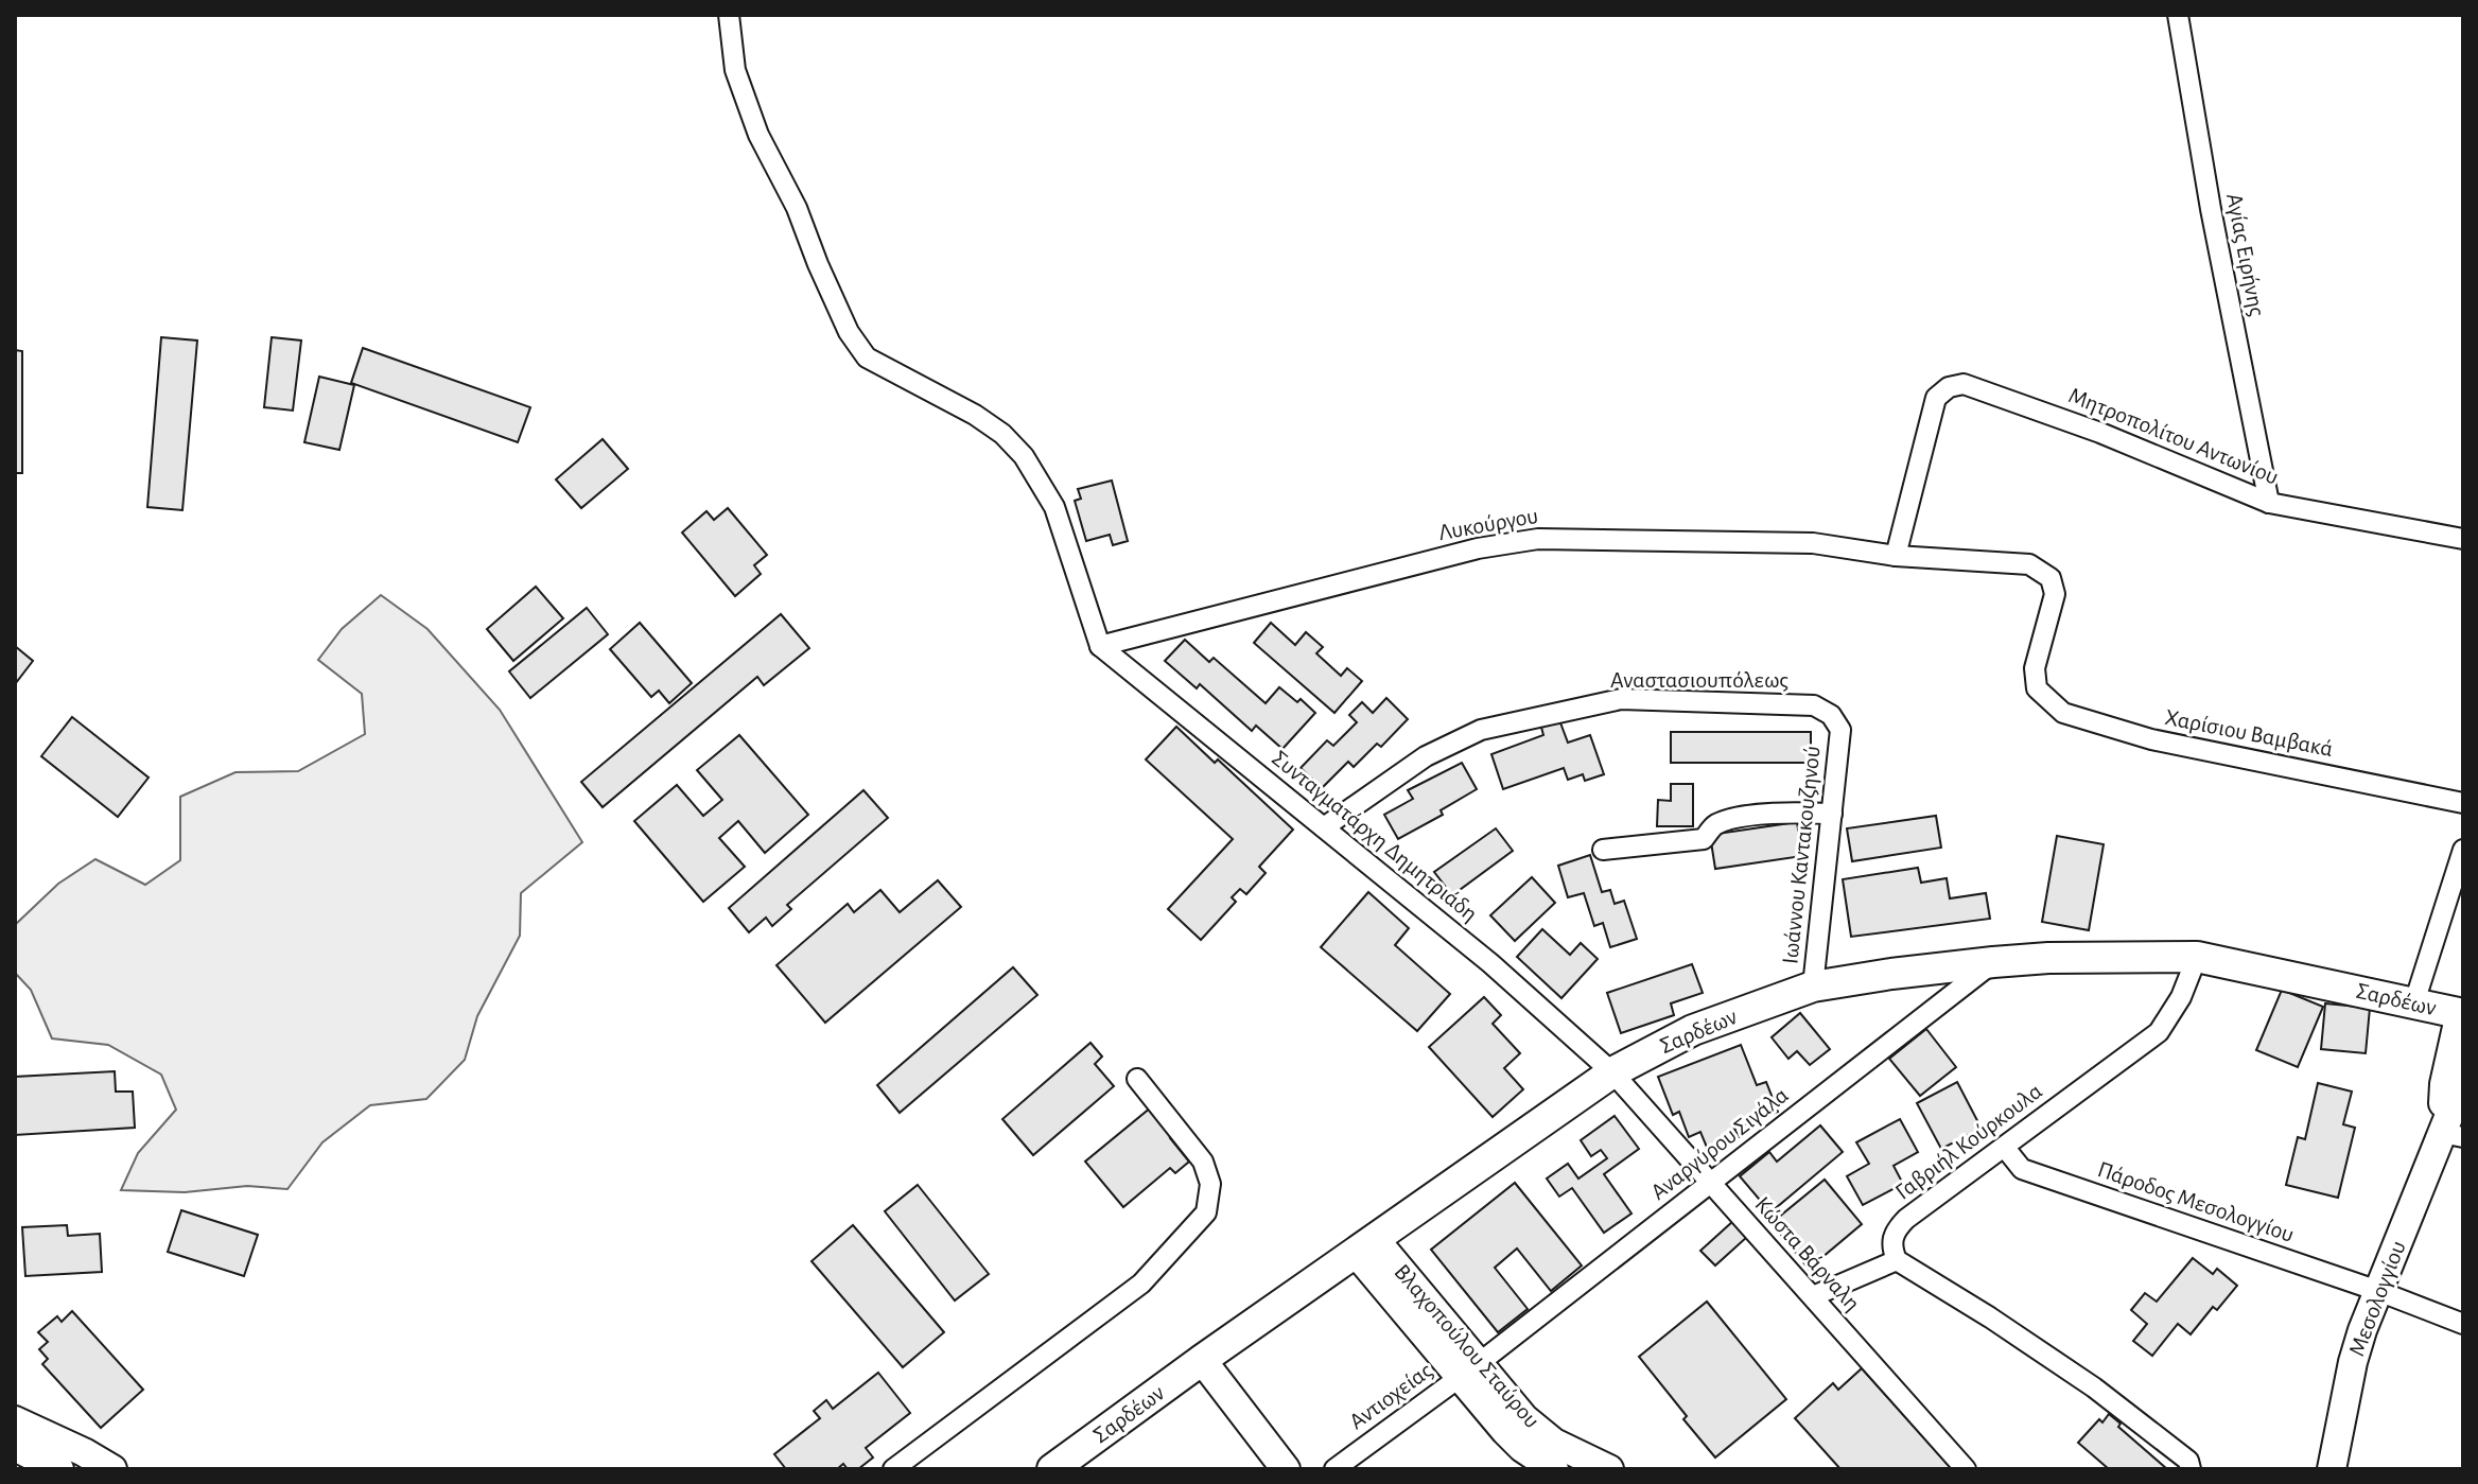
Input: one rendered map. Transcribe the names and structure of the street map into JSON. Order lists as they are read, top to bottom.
{
  "streets": {
    "main road": ["Σαρδέων"],
    "street": [
      "Αγίας Ειρήνης",
      "Μητροπολίτου Αντωνίου",
      "Λυκούργου",
      "Αναστασιουπόλεως",
      "Χαρίσιου Βαμβακά",
      "Συνταγματάρχη Δημητριάδη",
      "Ιωάννου Καντακουζηνού",
      "Γαβριήλ Κούρκουλα",
      "Αναργύρου Σιγάλα",
      "Πάροδος Μεσολογγίου",
      "Κώστα Βάρναλη",
      "Μεσολογγίου",
      "Βλαχοπούλου Σταύρου",
      "Αντιοχείας"
    ]
  },
  "crossings": [
    ["Αγίας Ειρήνης", "Μητροπολίτου Αντωνίου"],
    ["Μητροπολίτου Αντωνίου", "Λυκούργου"],
    ["Λυκούργου", "Χαρίσιου Βαμβακά"],
    ["Λυκούργου", "Συνταγματάρχη Δημητριάδη"],
    ["Αναστασιουπόλεως", "Συνταγματάρχη Δημητριάδη"],
    ["Αναστασιουπόλεως", "Ιωάννου Καντακουζηνού"],
    ["Συνταγματάρχη Δημητριάδη", "Σαρδέων"],
    ["Συνταγματάρχη Δημητριάδη", "Κώστα Βάρναλη"],
    ["Ιωάννου Καντακουζηνού", "Σαρδέων"],
    ["Σαρδέων", "Γαβριήλ Κούρκουλα"],
    ["Σαρδέων", "Αναργύρου Σιγάλα"],
    ["Σαρδέων", "Κώστα Βάρναλη"],
    ["Σαρδέων", "Μεσολογγίου"],
    ["Σαρδέων", "Βλαχοπούλου Σταύρου"],
    ["Γαβριήλ Κούρκουλα", "Πάροδος Μεσολογγίου"],
    ["Αναργύρου Σιγάλα", "Κώστα Βάρναλη"],
    ["Αναργύρου Σιγάλα", "Βλαχοπούλου Σταύρου"],
    ["Αναργύρου Σιγάλα", "Αντιοχείας"],
    ["Πάροδος Μεσολογγίου", "Μεσολογγίου"],
    ["Βλαχοπούλου Σταύρου", "Αντιοχείας"]
  ]
}
